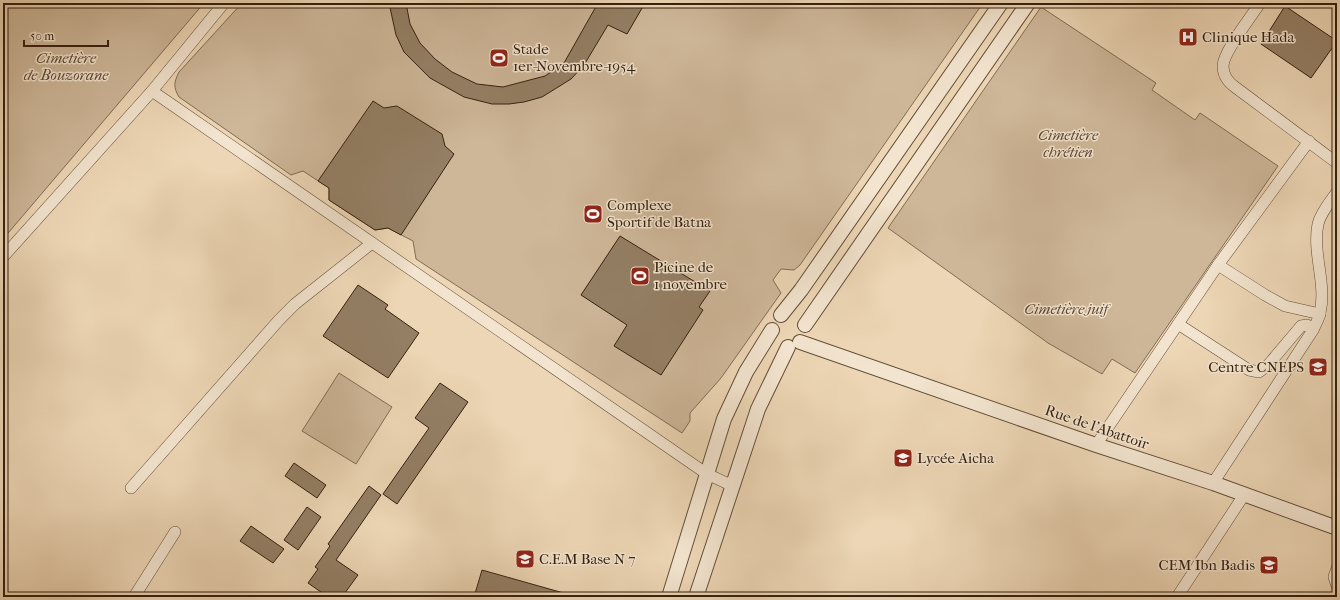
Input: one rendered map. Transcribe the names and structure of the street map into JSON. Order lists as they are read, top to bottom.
{
  "streets": {
    "street": ["Rue de l'Abattoir"]
  },
  "parks": ["Cimetière de Bouzorane", "Cimetière chrétien", "Cimetière juif"],
  "places": {
    "hospital": ["Clinique Hada"],
    "sports": ["Stade 1er-Novembre-1954", "Complexe Sportif de Batna", "Picine de 1 novembre"],
    "school or university": [
      "Centre CNEPS",
      "Lycée Aicha",
      "C.E.M Base N 7",
      "CEM Ibn Badis"
    ]
  },
  "scale_bar": "50 m"
}
